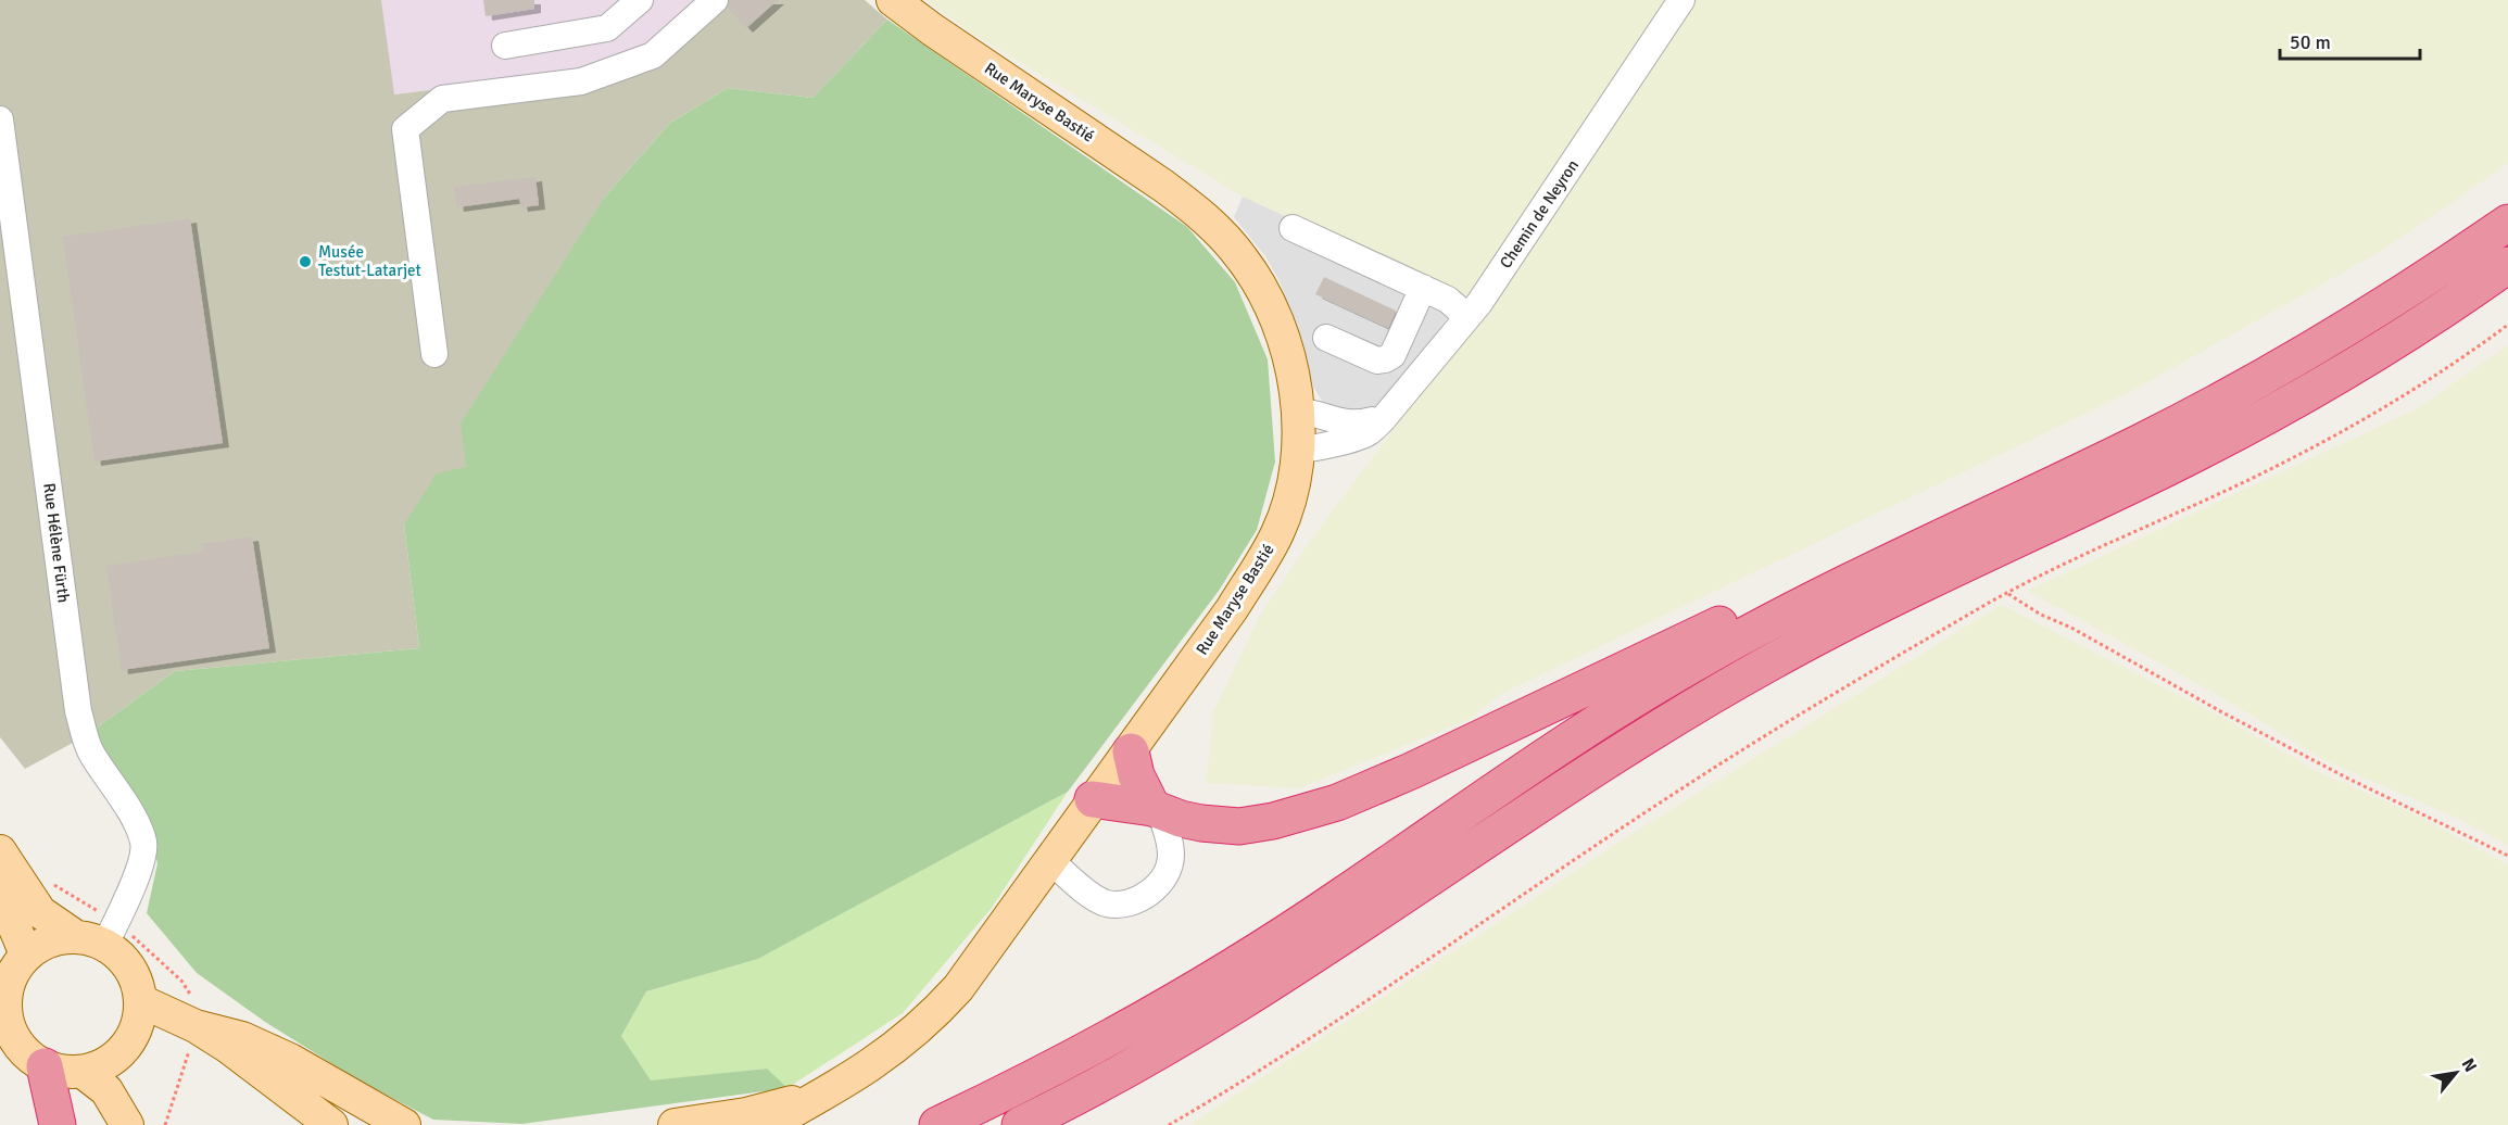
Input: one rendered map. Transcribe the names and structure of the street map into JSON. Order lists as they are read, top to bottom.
{
  "streets": {
    "main road": ["Rue Maryse Bastié"],
    "street": ["Chemin de Neyron", "Rue Hélène Fürth"]
  },
  "crossings": [
    ["Rue Maryse Bastié", "Chemin de Neyron"]
  ],
  "places": ["Musée Testut-Latarjet"],
  "scale_bar": "50 m",
  "north": "top right"
}
